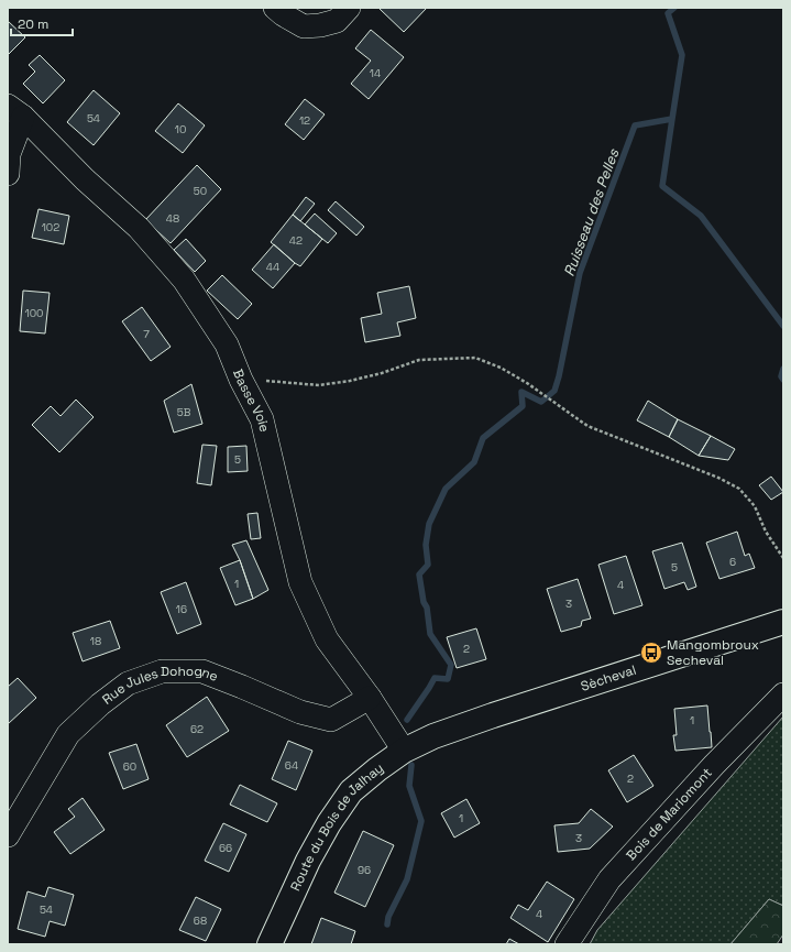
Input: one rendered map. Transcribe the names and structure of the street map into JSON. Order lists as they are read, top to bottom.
{
  "streets": {
    "main road": ["Sècheval", "Route du Bois de Jalhay"],
    "street": ["Basse Voie", "Rue Jules Dohogne", "Bois de Mariomont"]
  },
  "crossings": [
    ["Basse Voie", "Rue Jules Dohogne"],
    ["Basse Voie", "Route du Bois de Jalhay"],
    ["Sècheval", "Route du Bois de Jalhay"]
  ],
  "water": ["Ruisseau des Pelles"],
  "places": {
    "bus stop": ["Mangombroux Secheval"]
  },
  "house_numbers": [
    "14",
    "54",
    "12",
    "10",
    "50",
    "48",
    "102",
    "42",
    "44",
    "100",
    "7",
    "5B",
    "5",
    "6",
    "5",
    "1",
    "4",
    "3",
    "16",
    "18",
    "2",
    "1",
    "62",
    "64",
    "60",
    "2",
    "1",
    "3",
    "66",
    "96",
    "54",
    "4",
    "68"
  ],
  "scale_bar": "20 m"
}
